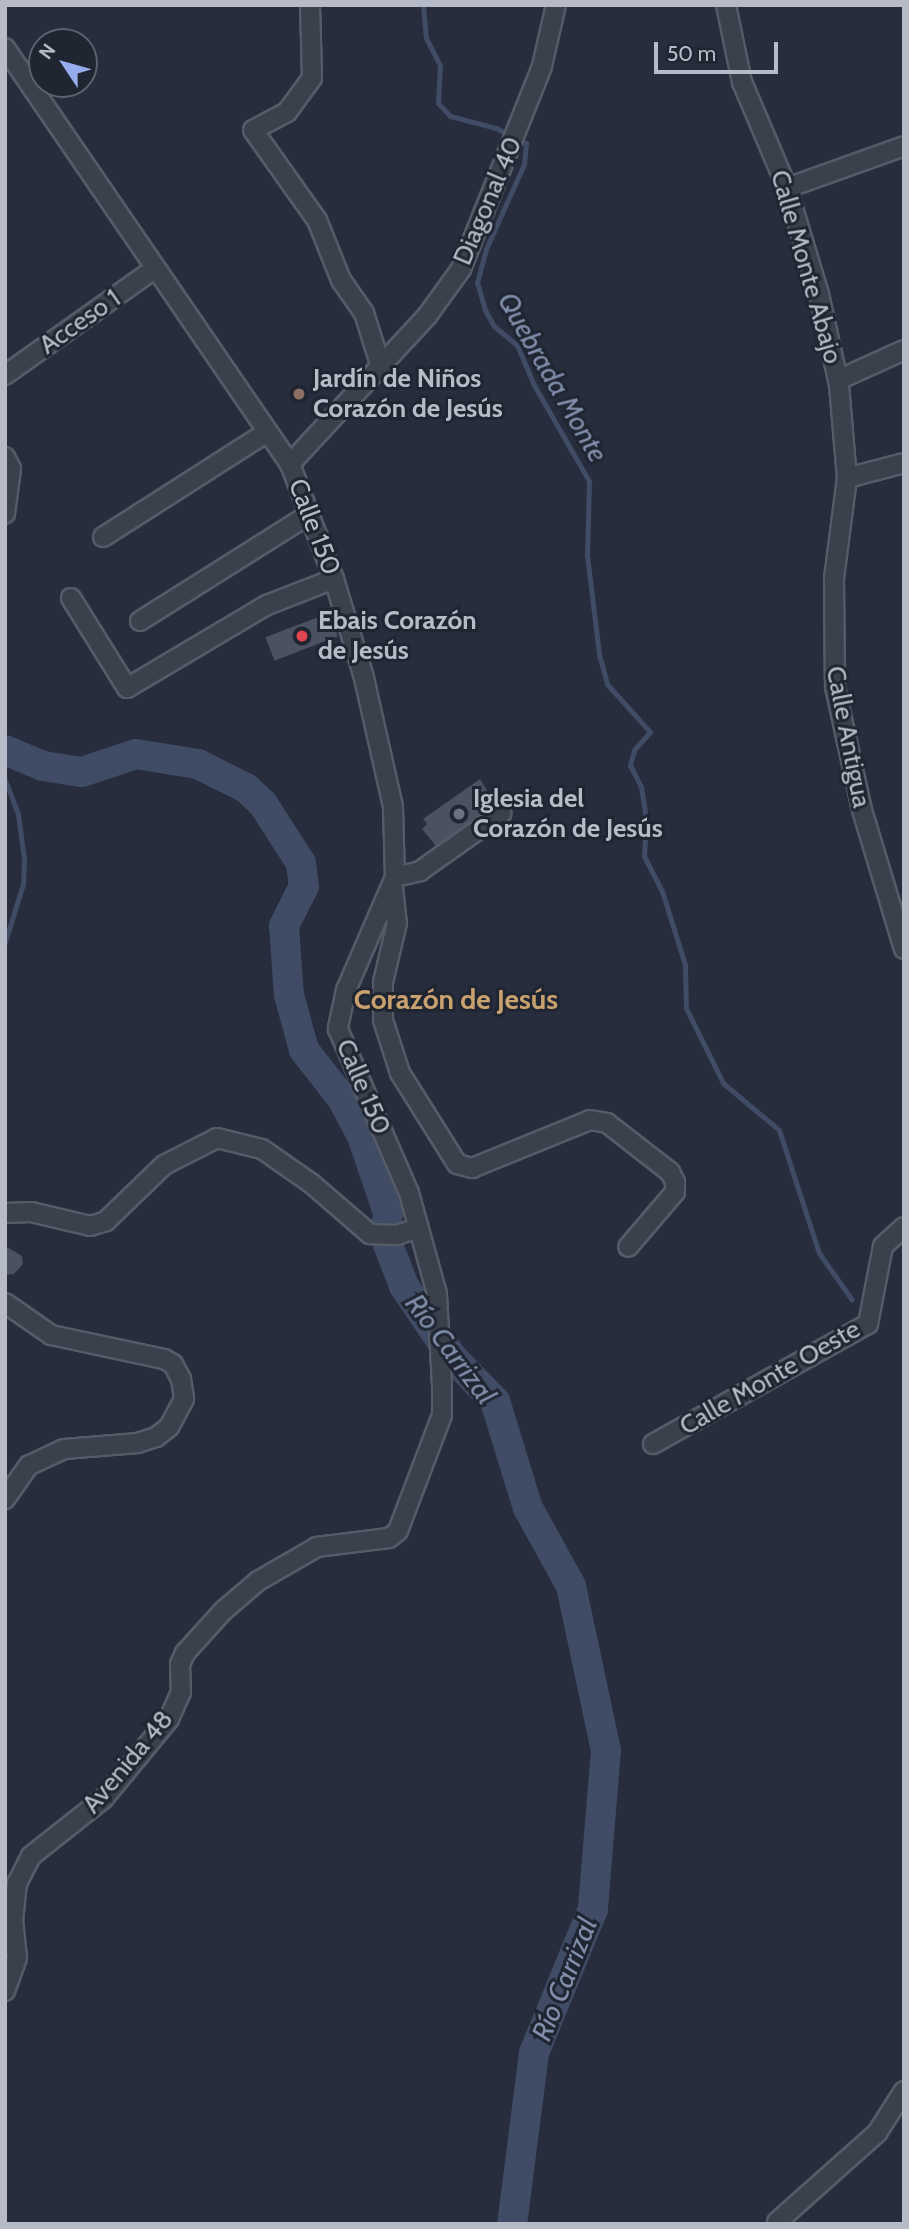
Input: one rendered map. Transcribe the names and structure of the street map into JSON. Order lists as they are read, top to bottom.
{
  "streets": {
    "street": [
      "Diagonal 40",
      "Calle Monte Abajo",
      "Acceso 1",
      "Calle 150",
      "Calle Antigua",
      "Calle Monte Oeste",
      "Avenida 48"
    ]
  },
  "crossings": [
    ["Diagonal 40", "Calle 150"],
    ["Calle Monte Abajo", "Calle Antigua"],
    ["Acceso 1", "Calle 150"],
    ["Calle 150", "Avenida 48"]
  ],
  "districts": ["Corazón de Jesús"],
  "water": ["Quebrada Monte", "Río Carrizal"],
  "places": ["Jardín de Niños Corazón de Jesús", "Ebais Corazón de Jesús", "Iglesia del Corazón de Jesús"],
  "scale_bar": "50 m",
  "north": "top left"
}
